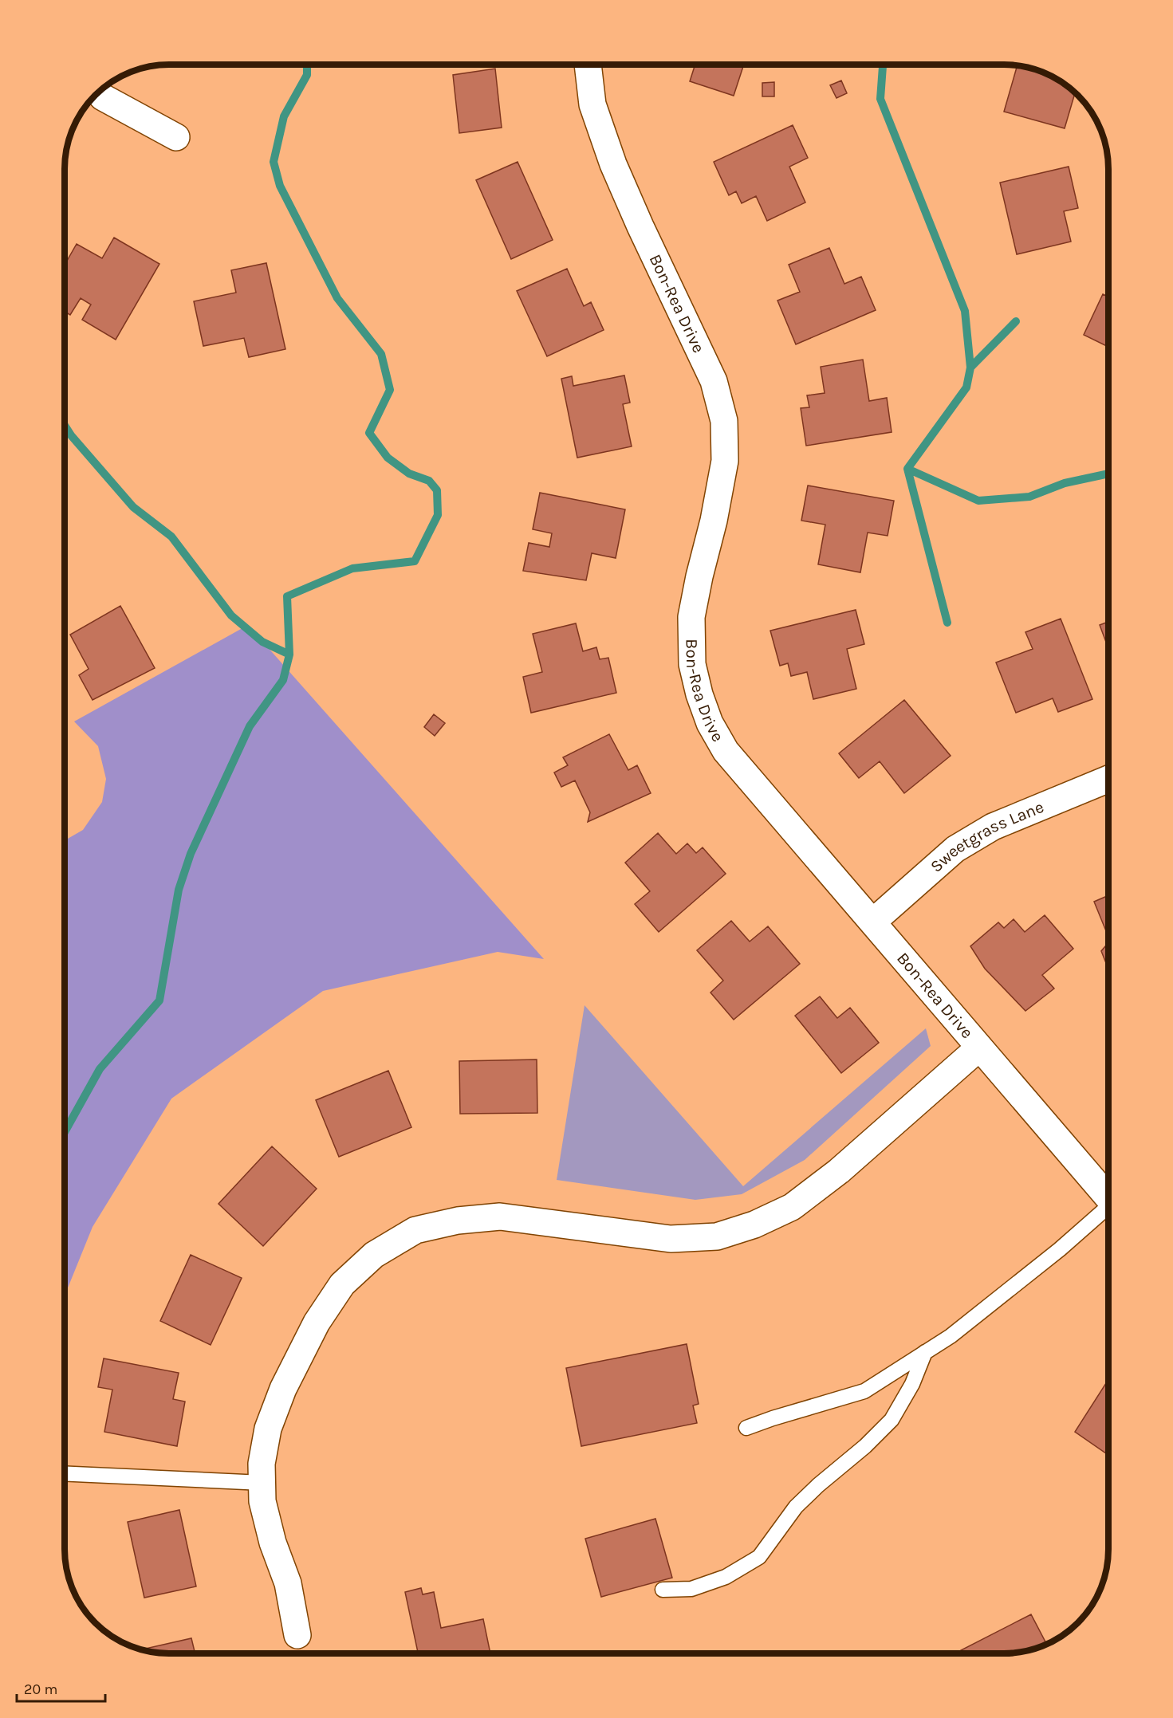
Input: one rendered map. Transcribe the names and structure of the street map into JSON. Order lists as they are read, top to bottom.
{
  "streets": {
    "street": ["Bon-Rea Drive", "Sweetgrass Lane"]
  },
  "crossings": [
    ["Bon-Rea Drive", "Sweetgrass Lane"]
  ],
  "scale_bar": "20 m"
}
